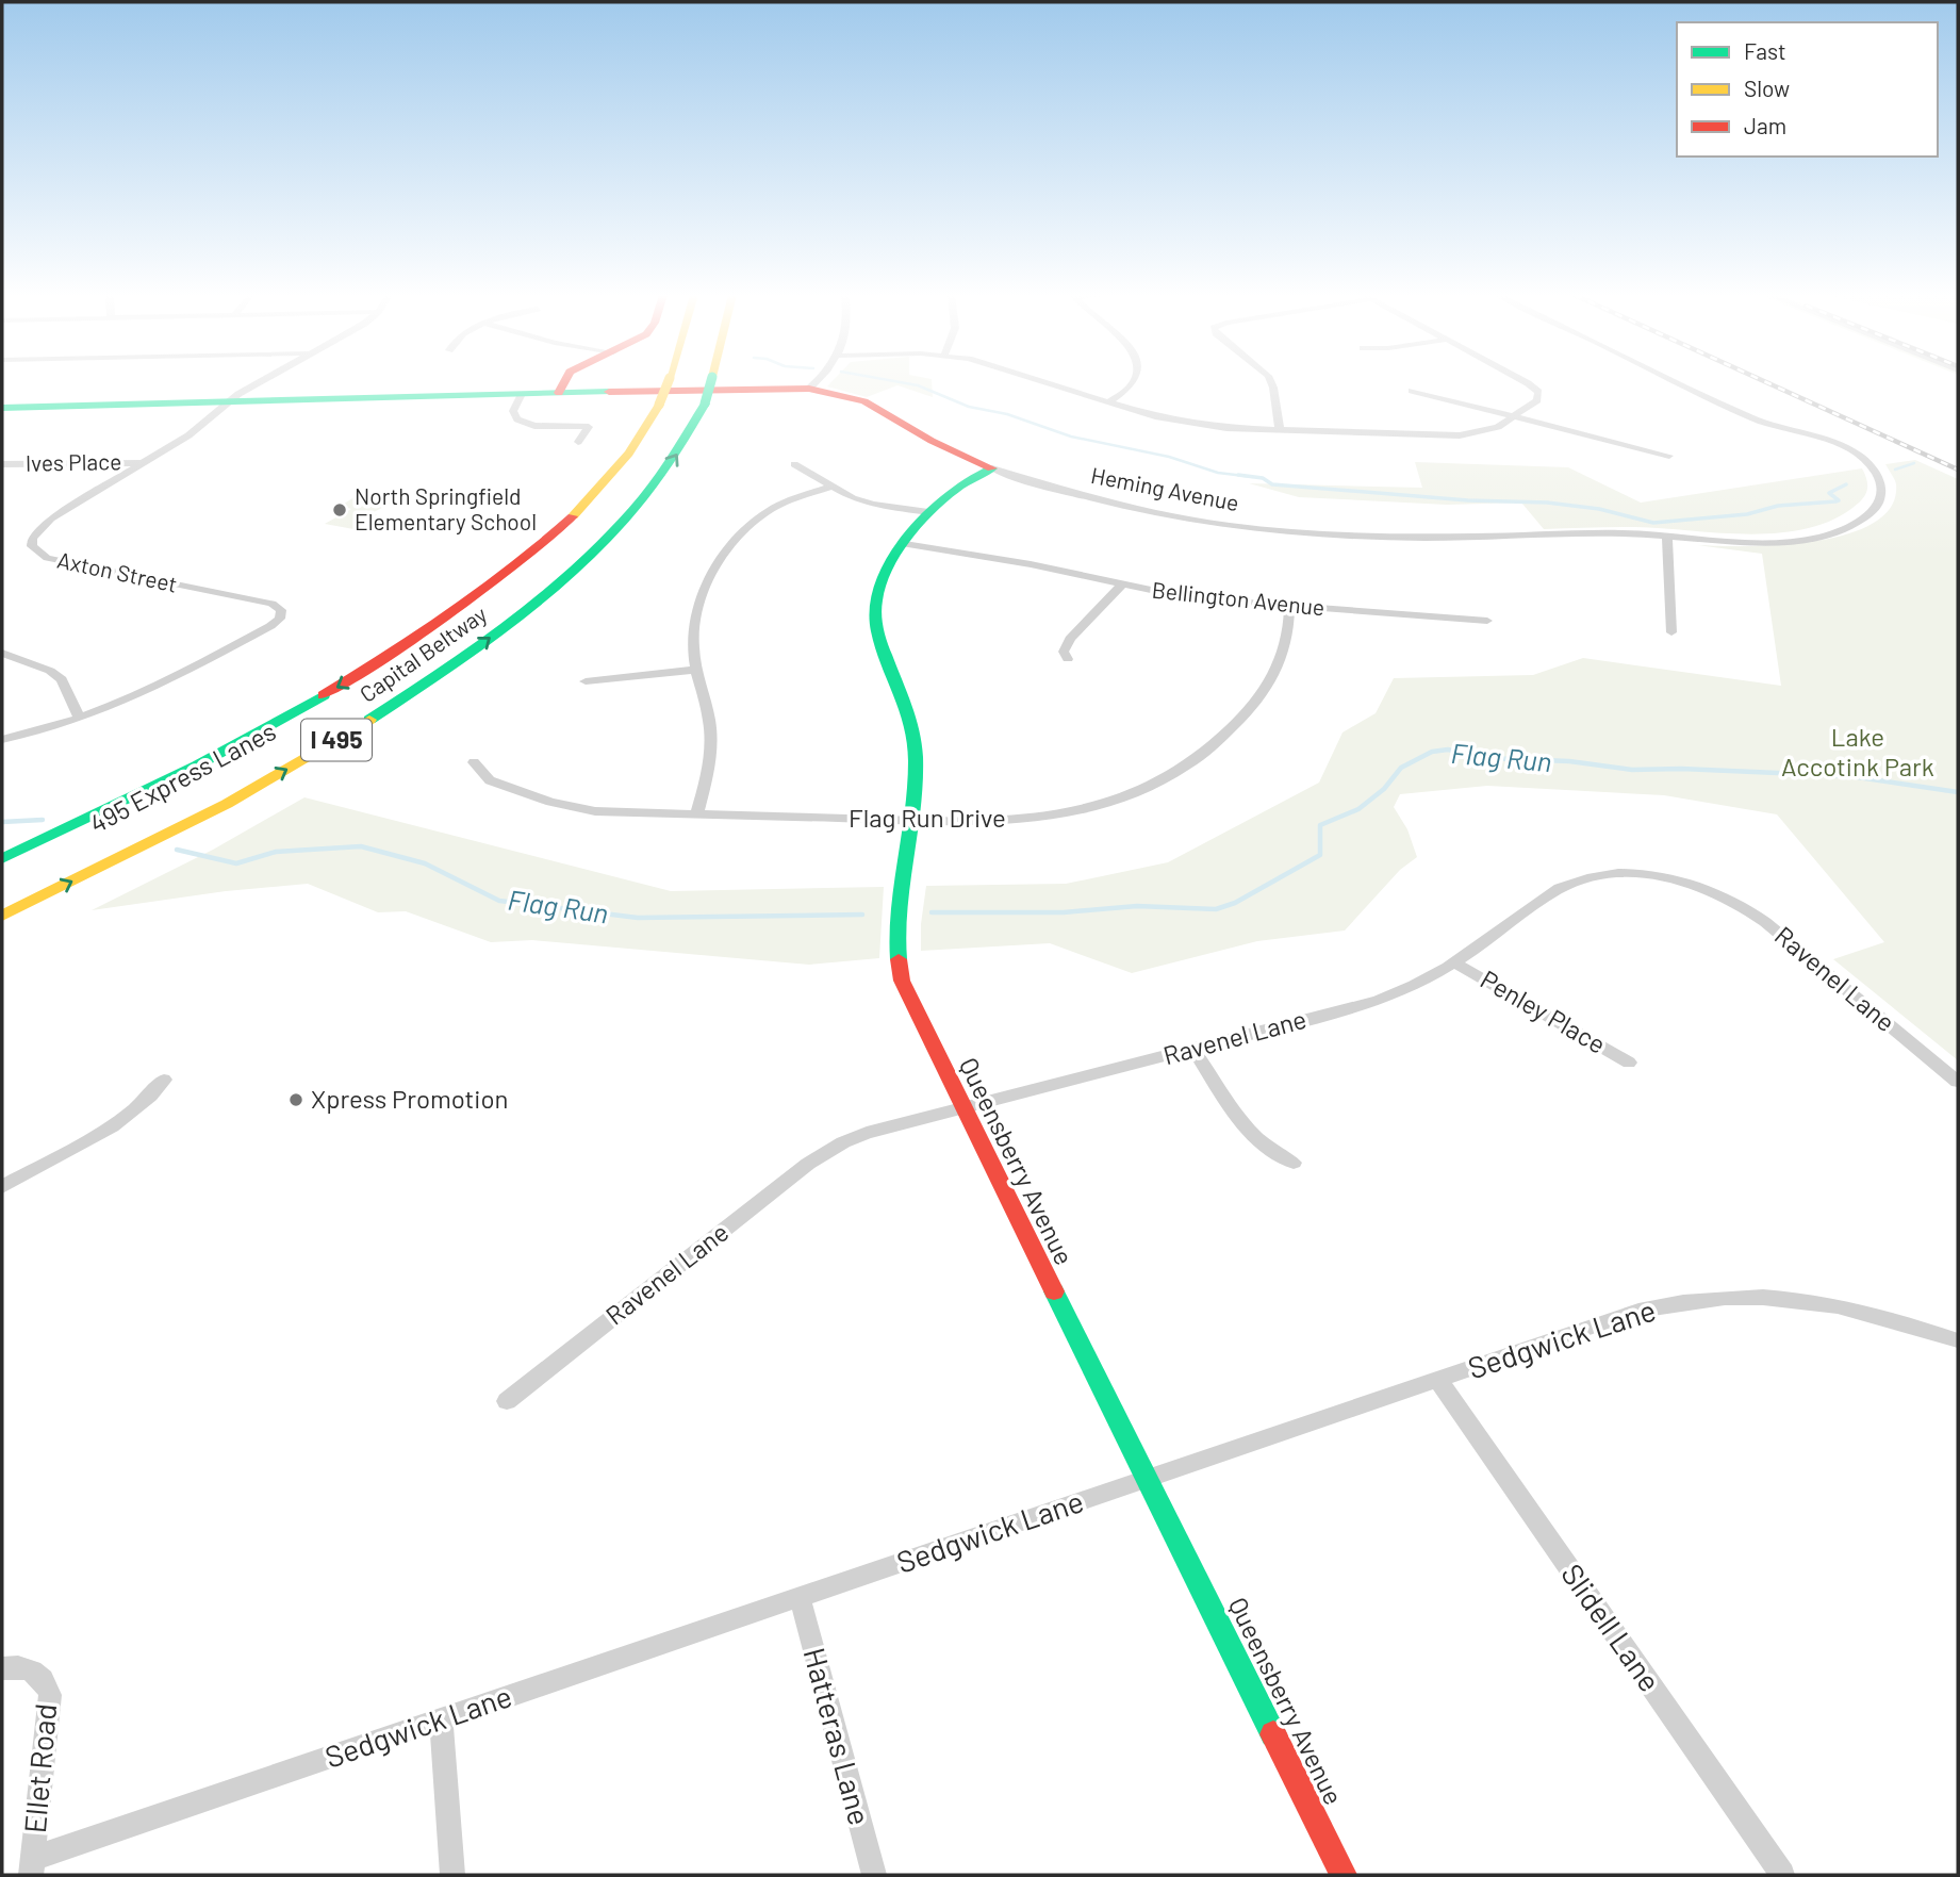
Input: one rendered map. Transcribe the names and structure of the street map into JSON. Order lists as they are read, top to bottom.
{
  "streets": {
    "main road": [
      "Heming Avenue",
      "Capital Beltway",
      "I 495",
      "495 Express Lanes",
      "Queensberry Avenue"
    ],
    "street": [
      "Ives Place",
      "Axton Street",
      "Bellington Avenue",
      "Flag Run Drive",
      "Ravenel Lane",
      "Penley Place",
      "Sedgwick Lane",
      "Slidell Lane",
      "Hatteras Lane",
      "Ellet Road"
    ]
  },
  "crossings": [
    ["Ives Place", "Axton Street"],
    ["Heming Avenue", "Axton Street"],
    ["Heming Avenue", "Queensberry Avenue"],
    ["Bellington Avenue", "Flag Run Drive"],
    ["Bellington Avenue", "Queensberry Avenue"],
    ["Capital Beltway", "495 Express Lanes"],
    ["Flag Run Drive", "Queensberry Avenue"],
    ["Ravenel Lane", "Penley Place"],
    ["Ravenel Lane", "Queensberry Avenue"],
    ["Queensberry Avenue", "Sedgwick Lane"],
    ["Sedgwick Lane", "Slidell Lane"],
    ["Sedgwick Lane", "Hatteras Lane"],
    ["Sedgwick Lane", "Ellet Road"]
  ],
  "water": ["Flag Run"],
  "parks": ["Lake Accotink Park"],
  "places": ["North Springfield Elementary School", "Xpress Promotion"],
  "legend": ["Fast", "Slow", "Jam"]
}
